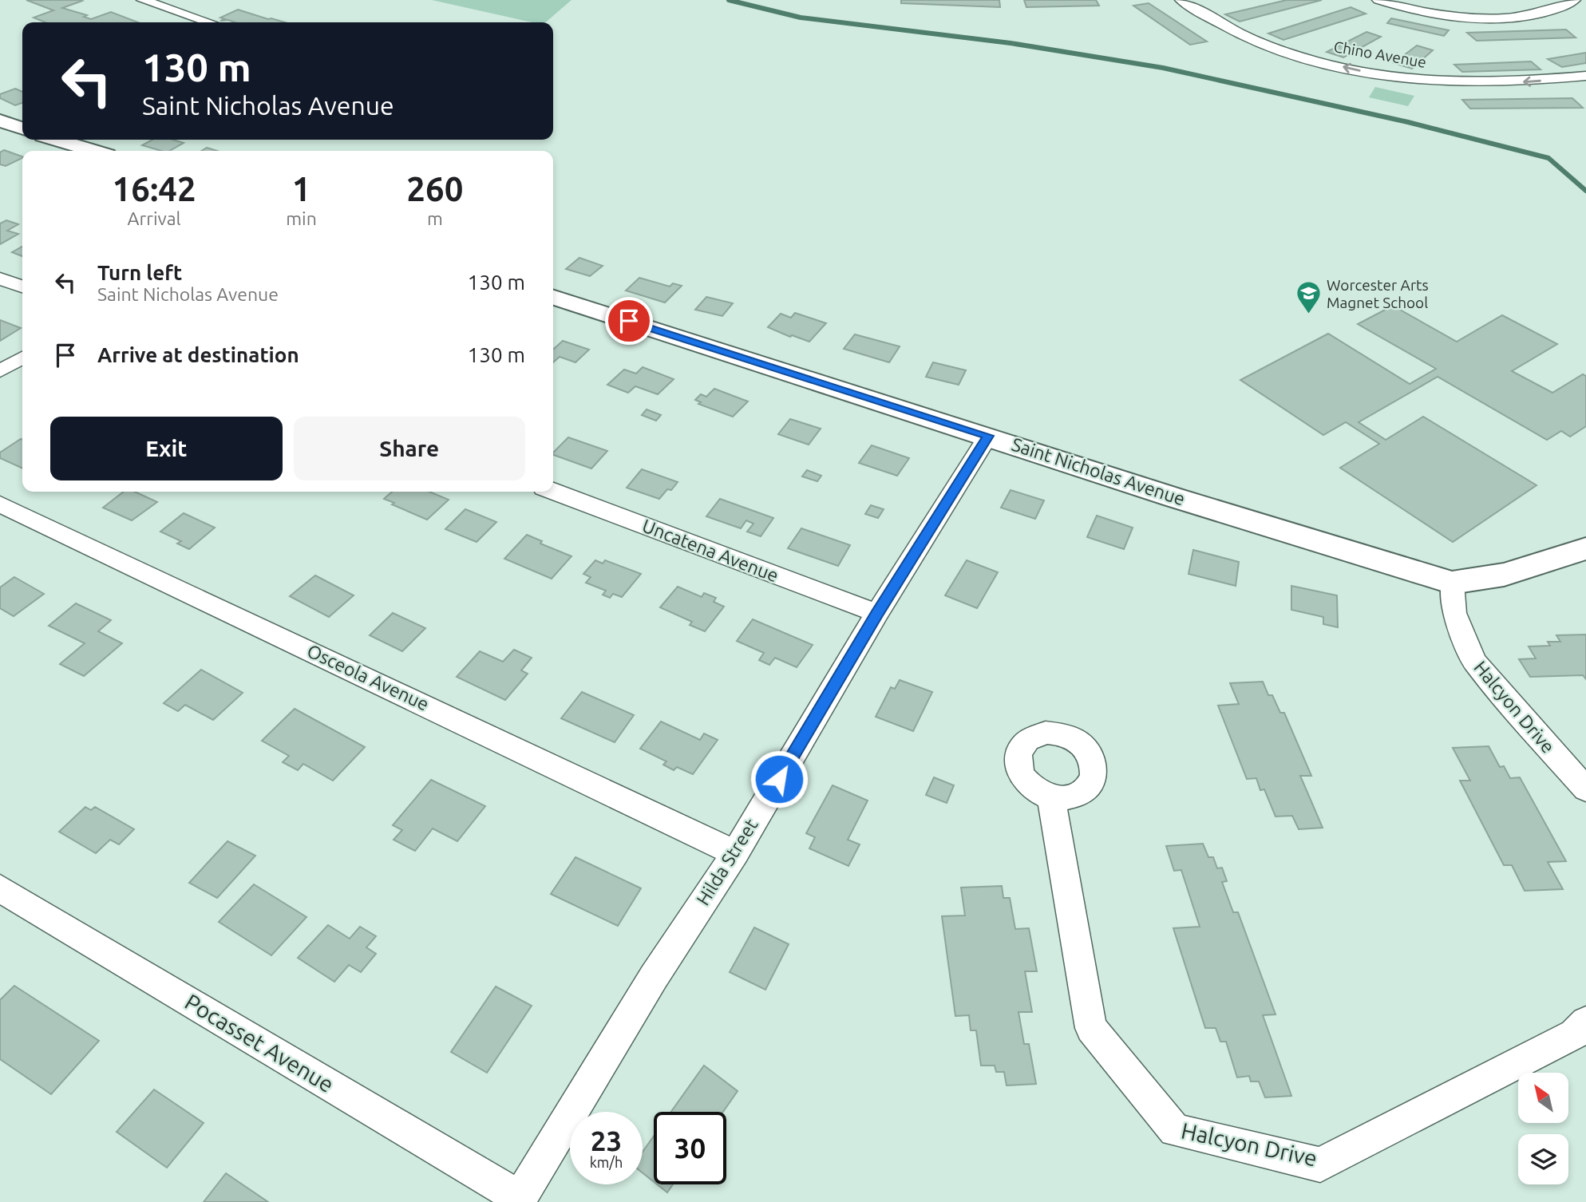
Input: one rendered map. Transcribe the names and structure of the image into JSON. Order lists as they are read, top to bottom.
{
  "streets": {
    "street": [
      "Chino Avenue",
      "Saint Nicholas Avenue",
      "Uncatena Avenue",
      "Osceola Avenue",
      "Halcyon Drive",
      "Hilda Street",
      "Pocasset Avenue"
    ]
  },
  "crossings": [
    ["Saint Nicholas Avenue", "Halcyon Drive"],
    ["Saint Nicholas Avenue", "Hilda Street"],
    ["Uncatena Avenue", "Hilda Street"],
    ["Osceola Avenue", "Hilda Street"],
    ["Hilda Street", "Pocasset Avenue"]
  ],
  "places": {
    "school or university": ["Worcester Arts Magnet School"]
  },
  "north": "top left",
  "page": {
    "turn": ["130 m", "Saint Nicholas Avenue"],
    "eta": [
      "16:42",
      "Arrival",
      "1",
      "min",
      "260",
      "m"
    ],
    "list": [
      {
        "name": "Turn left",
        "note": "Saint Nicholas Avenue",
        "value": "130 m"
      },
      {
        "name": "Arrive at destination",
        "value": "130 m"
      }
    ],
    "buttons": ["Exit", "Share"],
    "speed": "23 km/h",
    "limit": "30"
  }
}
